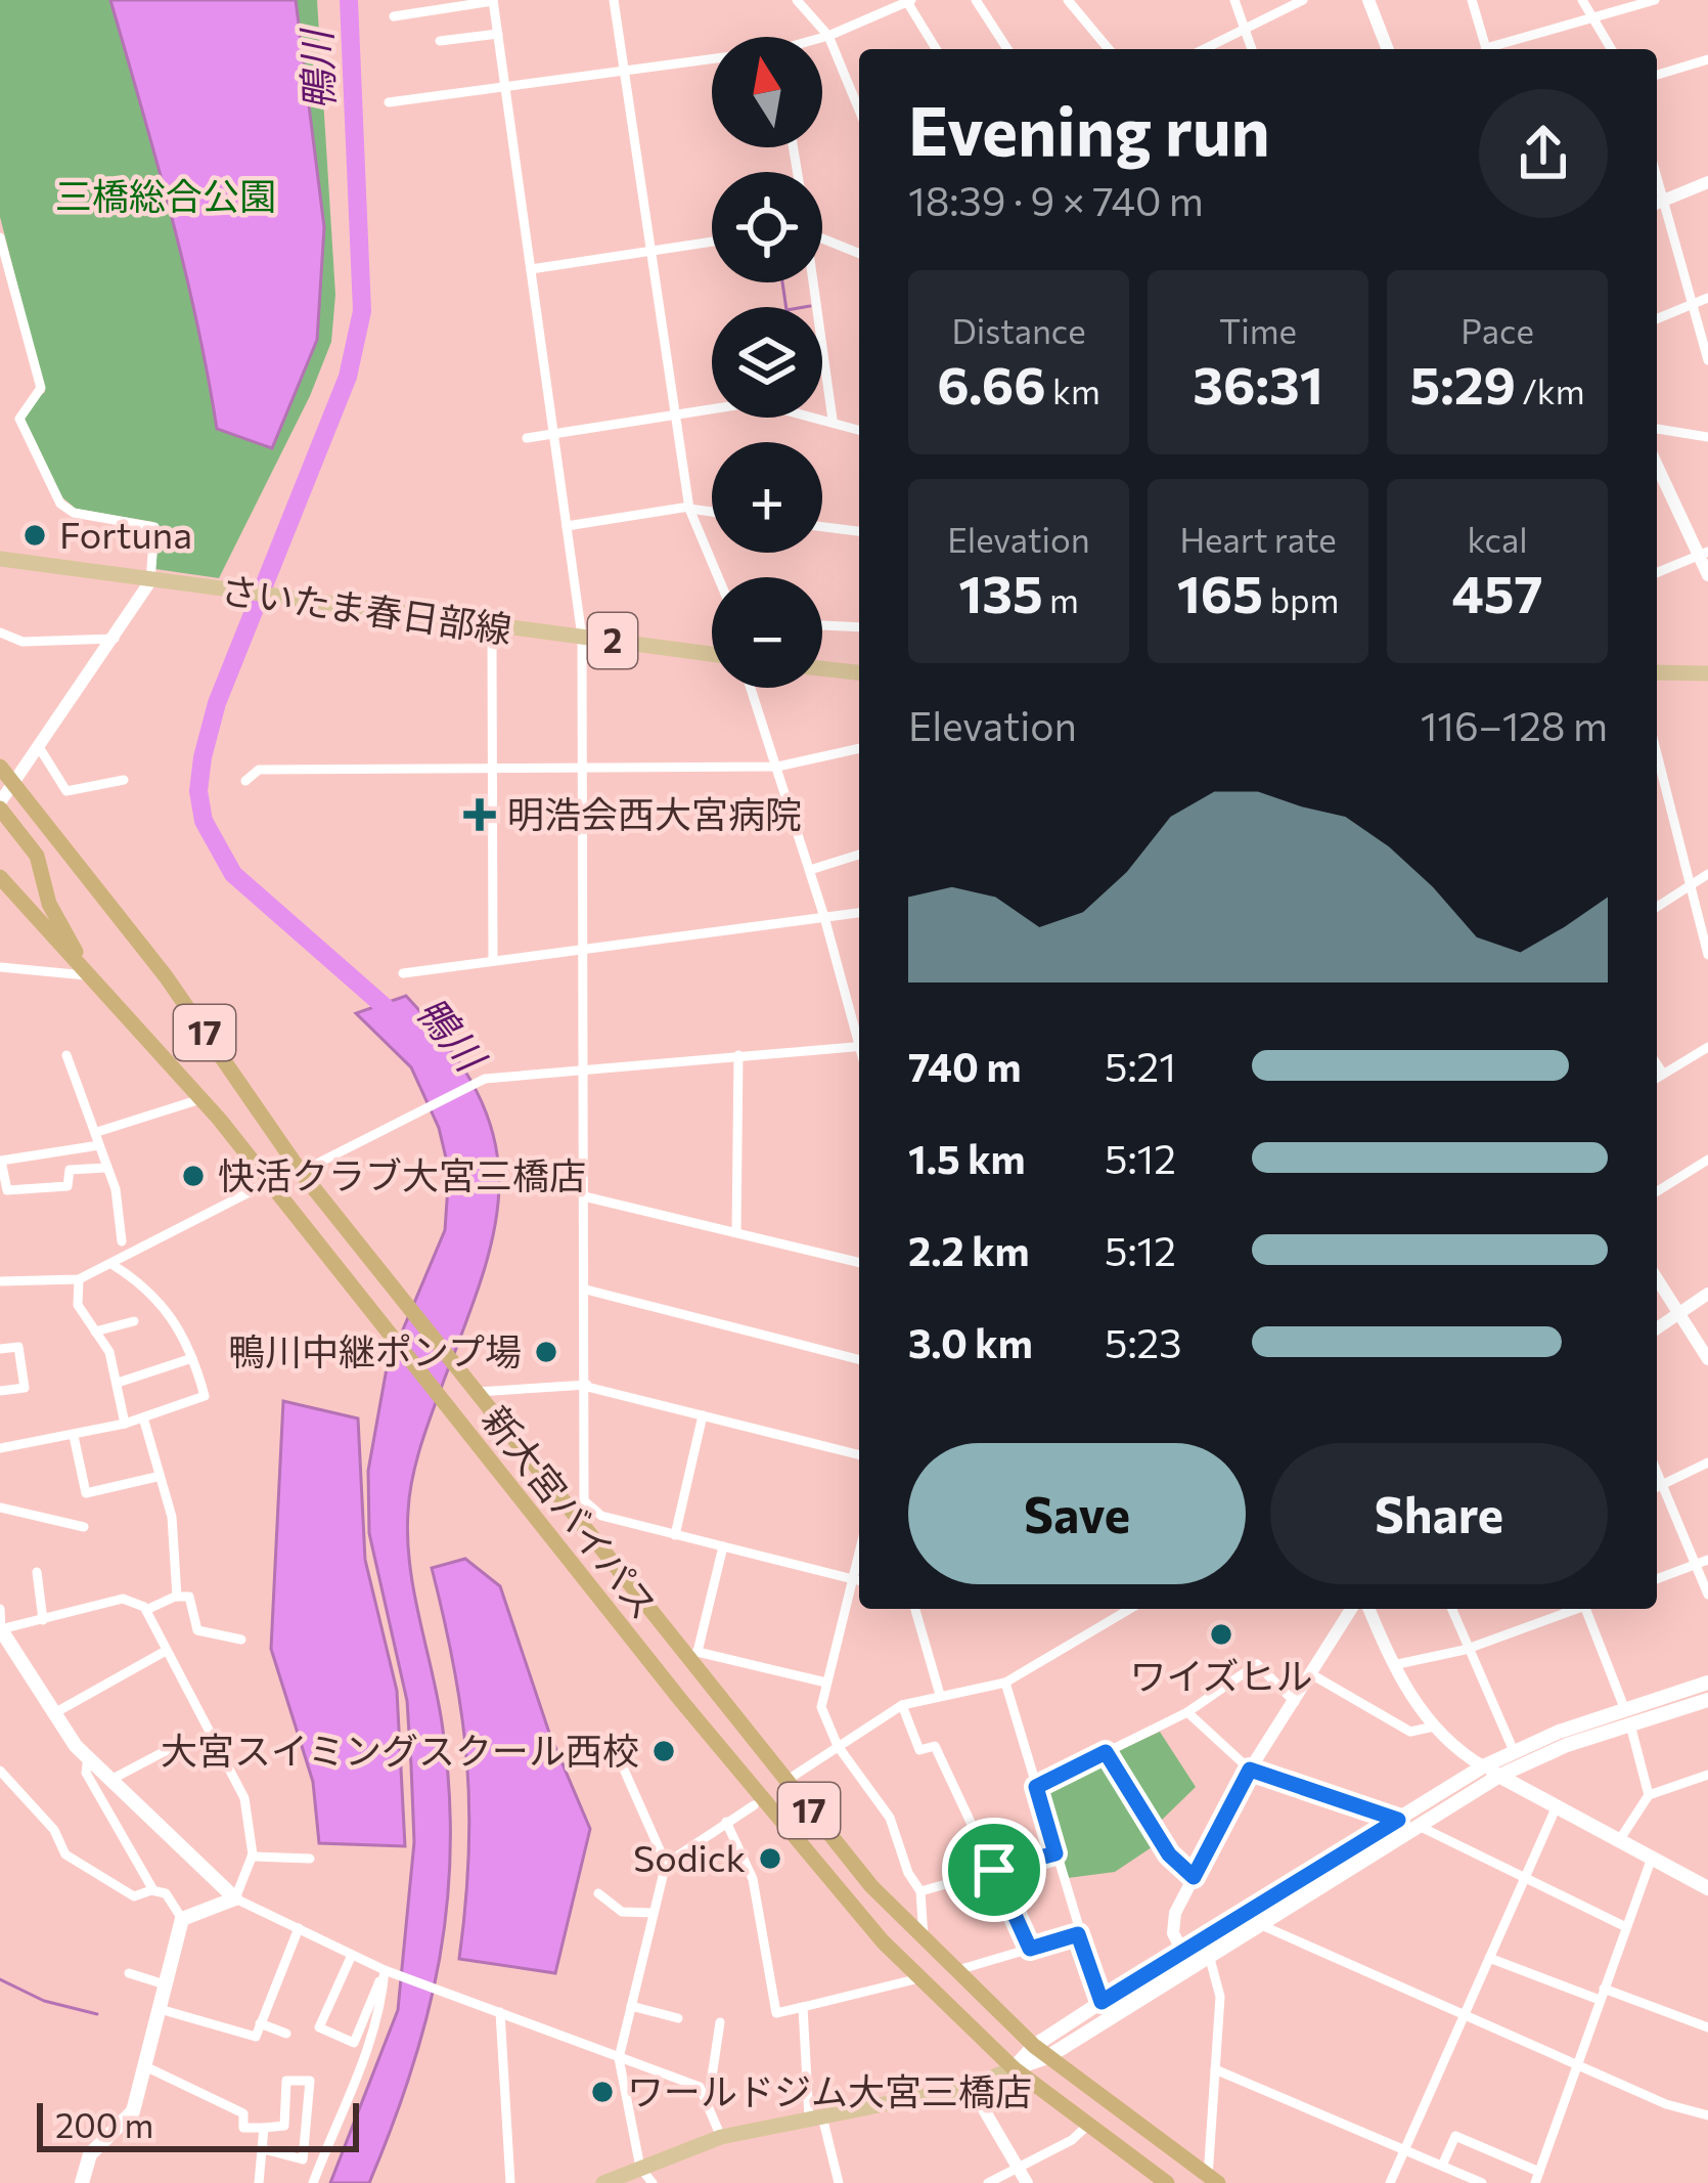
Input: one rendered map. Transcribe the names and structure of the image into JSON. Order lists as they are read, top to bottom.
{
  "streets": {
    "highway": ["17", "新大宮バイパス"],
    "main road": ["さいたま春日部線", "2"]
  },
  "water": ["鴨川"],
  "parks": ["三橋総合公園"],
  "places": {
    "other": [
      "Fortuna",
      "快活クラブ大宮三橋店",
      "鴨川中継ポンプ場",
      "ワイズヒル",
      "大宮スイミングスクール西校",
      "Sodick",
      "ワールドジム大宮三橋店"
    ],
    "health": ["明浩会西大宮病院"]
  },
  "scale_bar": "200 m",
  "north": "top",
  "page": {
    "map_buttons": ["+", "−"],
    "heading": ["Evening run", "18:39 · 9 × 740 m"],
    "stats": [
      ["Distance", "6.66 km"],
      ["Time", "36:31"],
      ["Pace", "5:29 /km"],
      ["Elevation", "135 m"],
      ["Heart rate", "165 bpm"],
      ["kcal", "457"]
    ],
    "chart": ["Elevation", "116–128 m"],
    "list": [
      {
        "name": "740 m",
        "note": "5:21"
      },
      {
        "name": "1.5 km",
        "note": "5:12"
      },
      {
        "name": "2.2 km",
        "note": "5:12"
      },
      {
        "name": "3.0 km",
        "note": "5:23"
      }
    ],
    "buttons": ["Save", "Share"],
    "scale": "200 m"
  }
}
